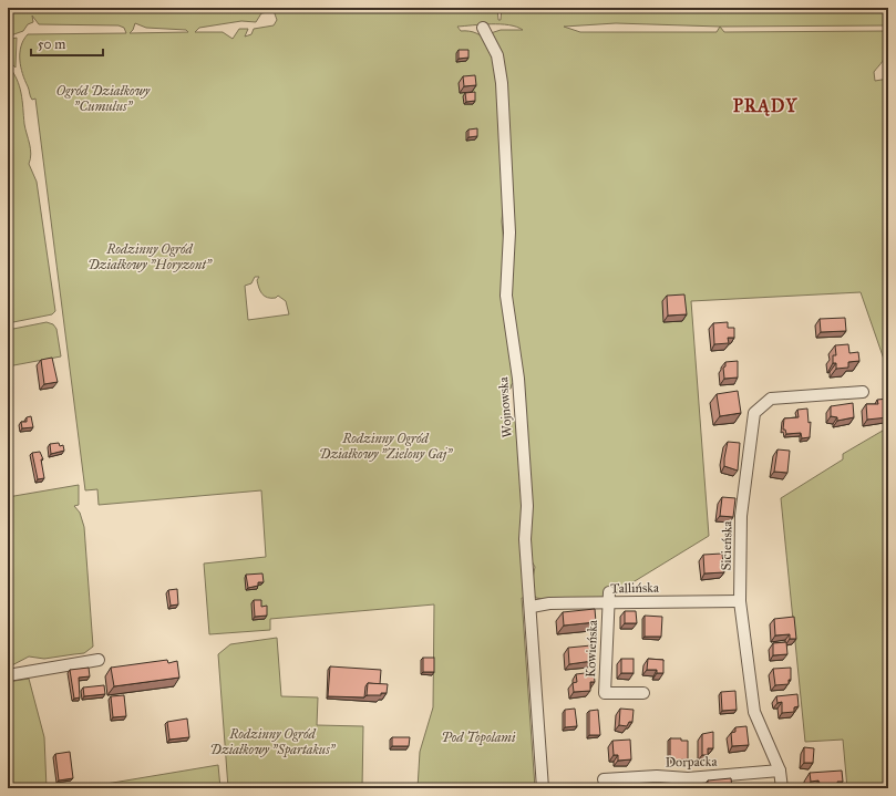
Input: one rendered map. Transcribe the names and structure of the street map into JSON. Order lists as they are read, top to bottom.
{
  "streets": {
    "street": [
      "Wojnowska",
      "Sicieńska",
      "Tallińska",
      "Kowieńska",
      "Dorpacka"
    ]
  },
  "crossings": [
    ["Wojnowska", "Tallińska"],
    ["Sicieńska", "Tallińska"],
    ["Sicieńska", "Dorpacka"],
    ["Tallińska", "Kowieńska"]
  ],
  "districts": ["PRĄDY"],
  "parks": [
    "Ogród Działkowy \"Cumulus\"",
    "Rodzinny Ogród Działkowy \"Horyzont\"",
    "Rodzinny Ogród Działkowy \"Zielony Gaj\"",
    "Rodzinny Ogród Działkowy \"Spartakus\"",
    "Pod Topolami"
  ],
  "scale_bar": "50 m"
}
